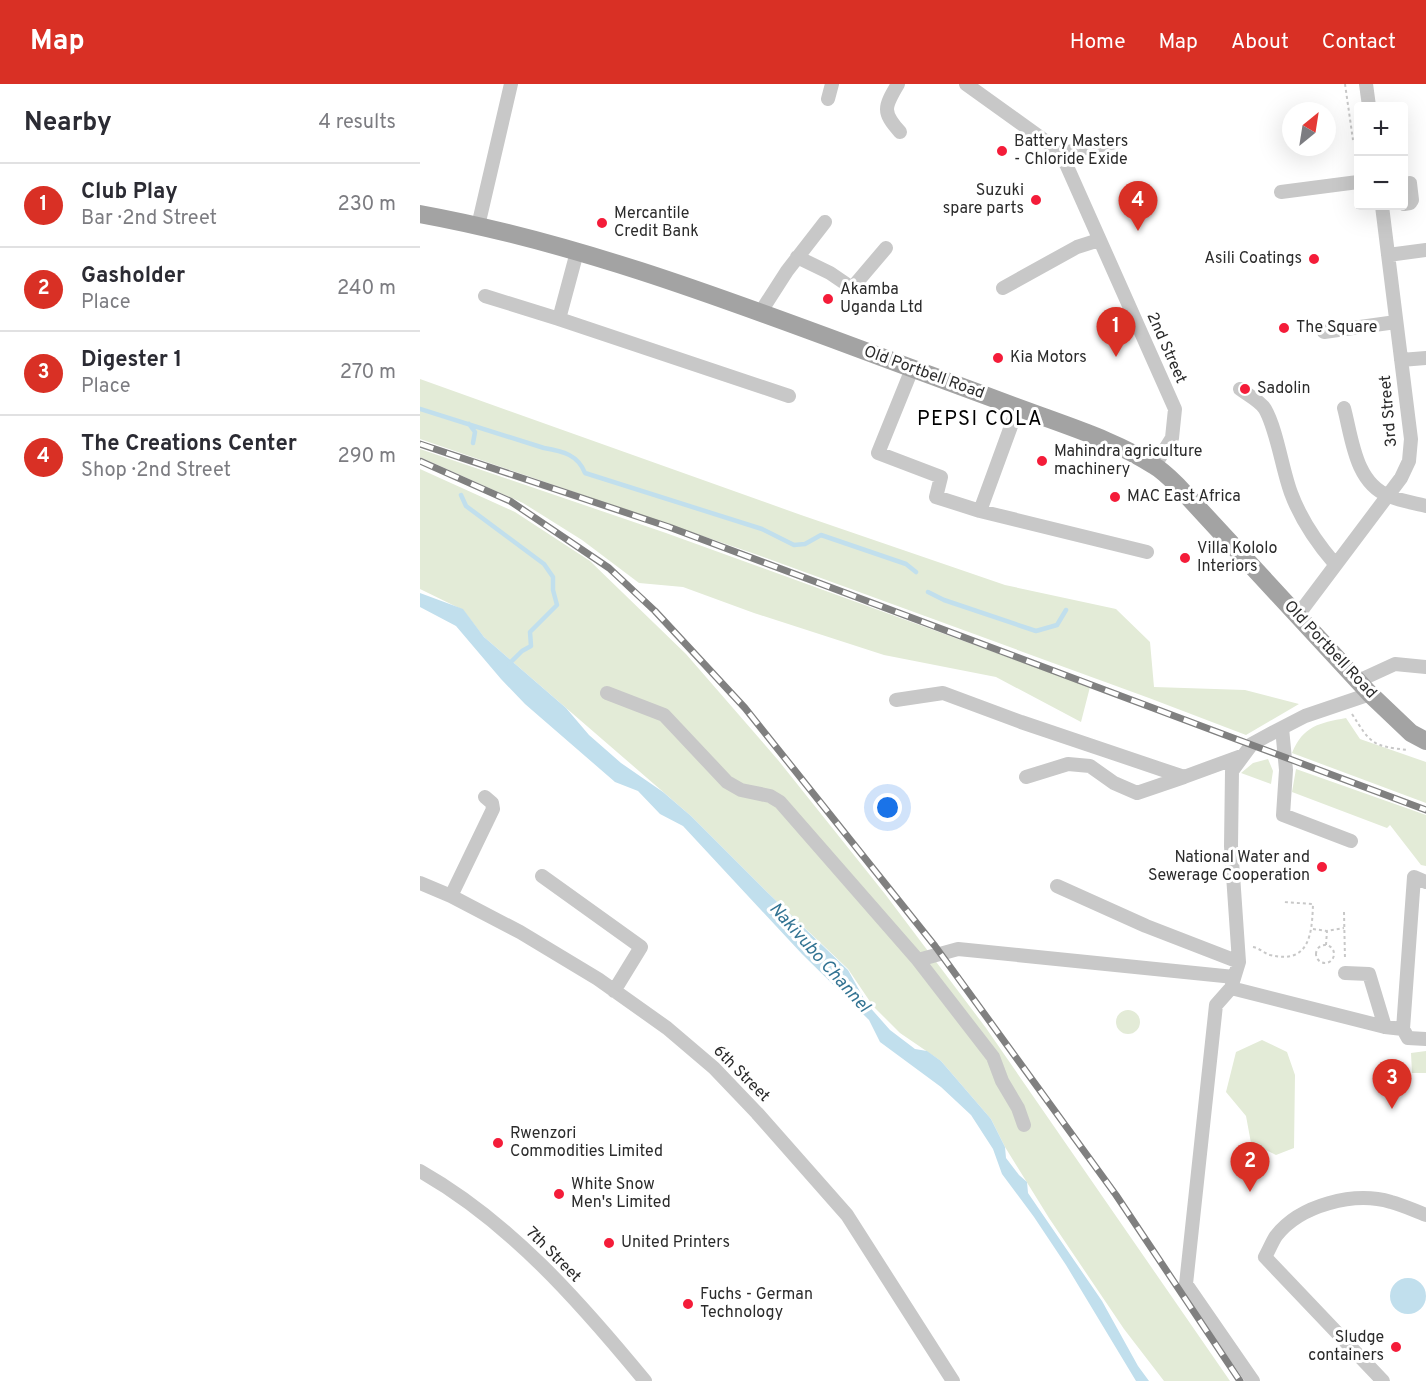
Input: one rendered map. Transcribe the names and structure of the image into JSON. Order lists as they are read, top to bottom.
{
  "streets": {
    "main road": ["Old Portbell Road"],
    "street": [
      "2nd Street",
      "3rd Street",
      "6th Street",
      "7th Street"
    ]
  },
  "crossings": [
    ["2nd Street", "Old Portbell Road"],
    ["Old Portbell Road", "3rd Street"]
  ],
  "districts": ["PEPSI COLA"],
  "water": ["Nakivubo Channel"],
  "places": [
    "Battery Masters - Chloride Exide",
    "Suzuki spare parts",
    "Mercantile Credit Bank",
    "Asili Coatings",
    "Akamba Uganda Ltd",
    "The Square",
    "Kia Motors",
    "Sadolin",
    "Mahindra agriculture machinery",
    "MAC East Africa",
    "Villa Kololo Interiors",
    "National Water and Sewerage Cooperation",
    "Rwenzori Commodities Limited",
    "White Snow Men's Limited",
    "United Printers",
    "Fuchs - German Technology",
    "Sludge containers"
  ],
  "north": "top right",
  "page": {
    "header": "Map",
    "nav": [
      "Home",
      "Map",
      "About",
      "Contact"
    ],
    "heading": ["Nearby", "4 results"],
    "map_buttons": ["+", "−"],
    "list": [
      {
        "mark": "1",
        "name": "Club Play",
        "note": "Bar · 2nd Street",
        "value": "230 m"
      },
      {
        "mark": "2",
        "name": "Gasholder",
        "note": "Place",
        "value": "240 m"
      },
      {
        "mark": "3",
        "name": "Digester 1",
        "note": "Place",
        "value": "270 m"
      },
      {
        "mark": "4",
        "name": "The Creations Center",
        "note": "Shop · 2nd Street",
        "value": "290 m"
      }
    ],
    "pins": [
      "4",
      "1",
      "3",
      "2"
    ]
  }
}
